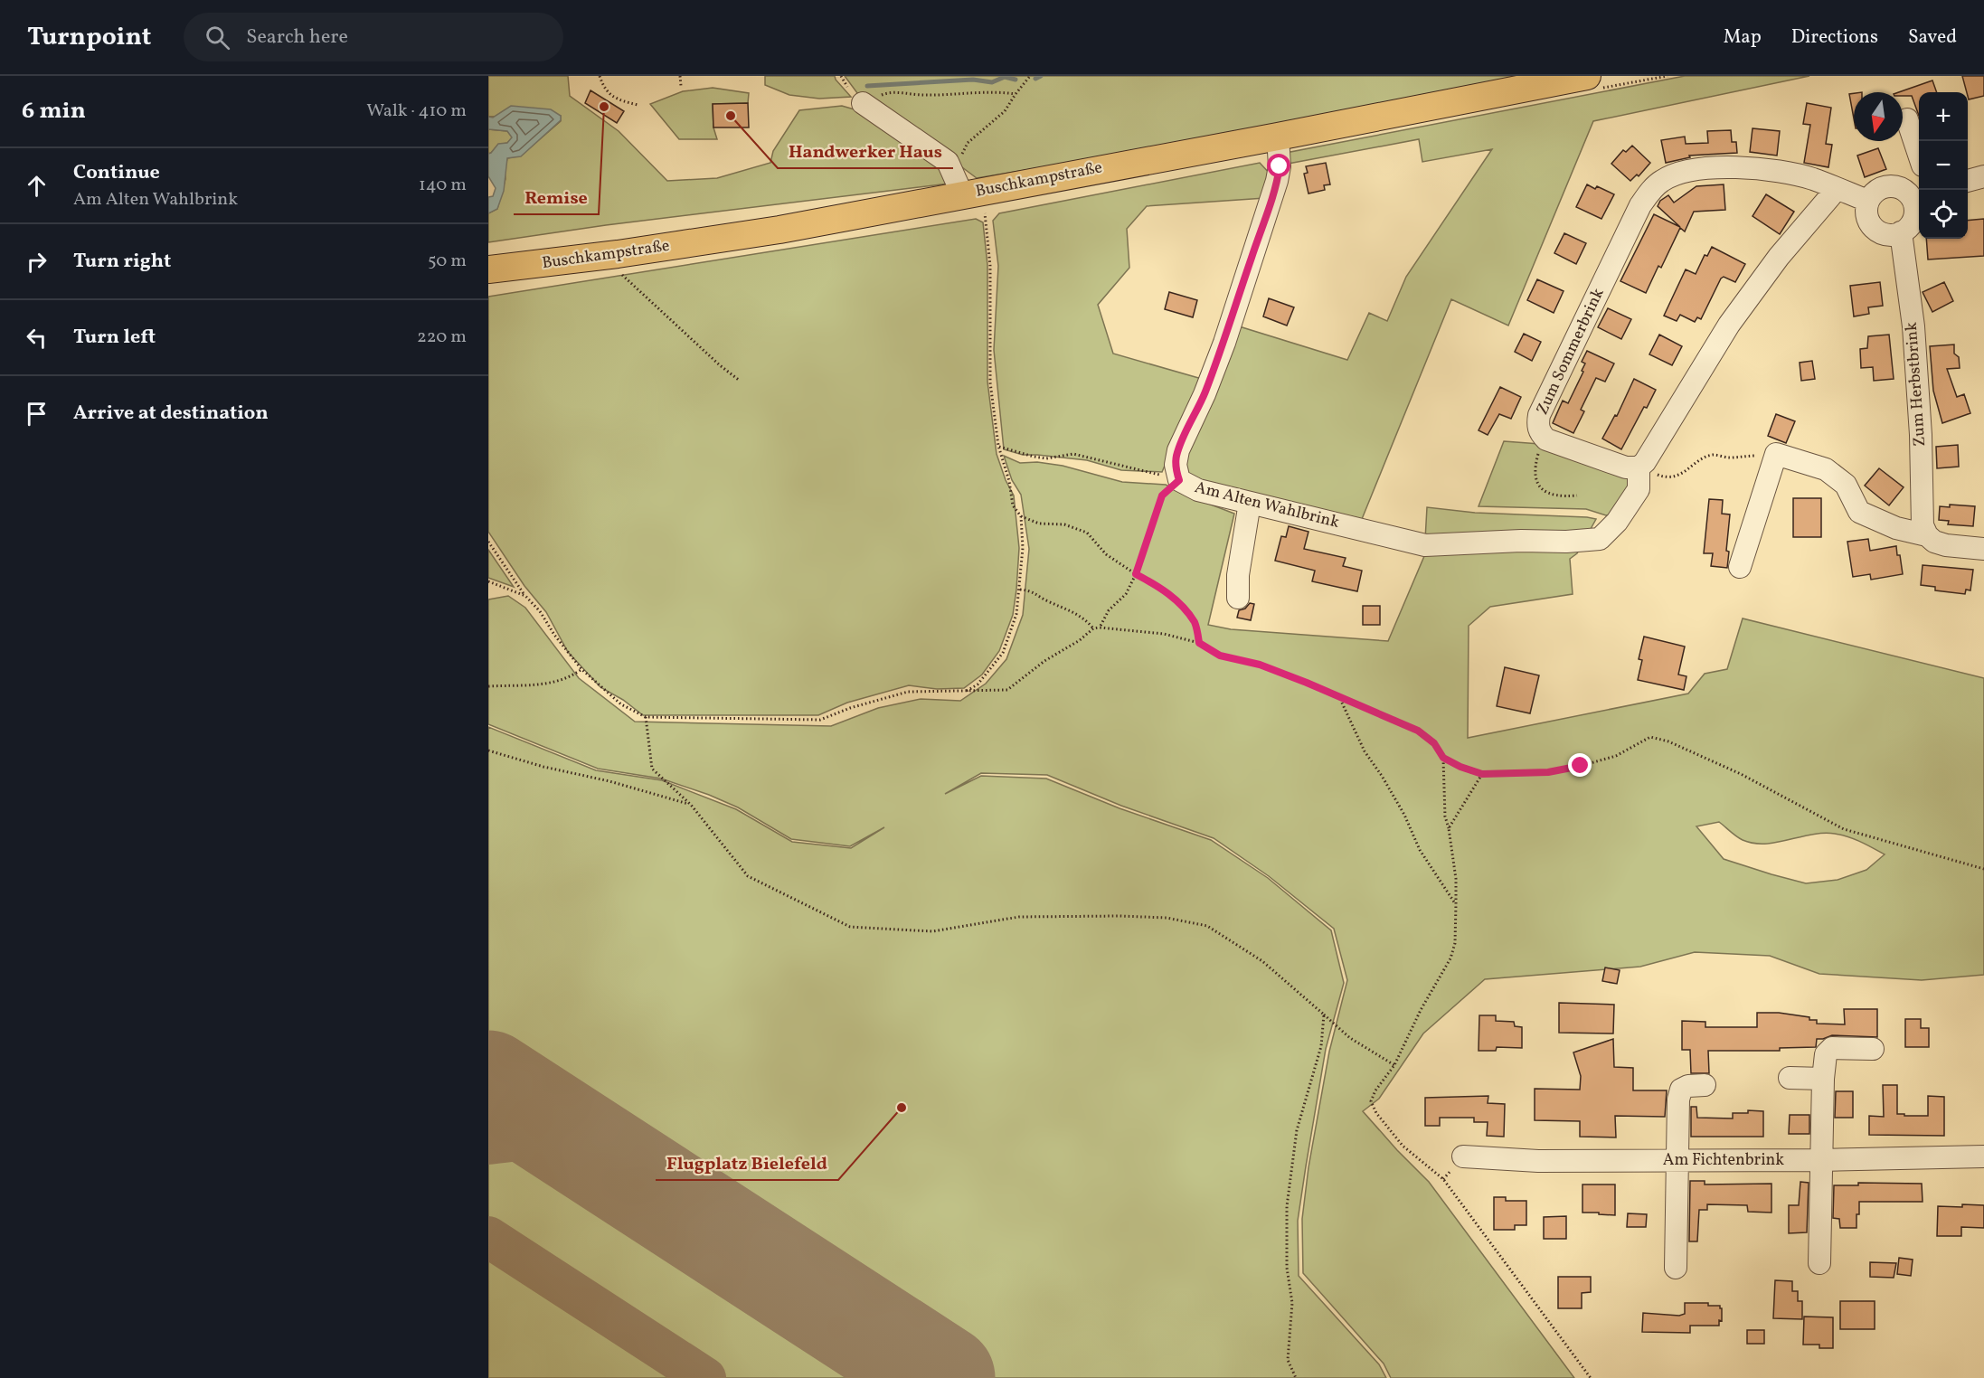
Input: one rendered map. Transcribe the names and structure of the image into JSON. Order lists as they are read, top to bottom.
{
  "streets": {
    "main road": ["Buschkampstraße"],
    "street": [
      "Zum Sommerbrink",
      "Zum Herbstbrink",
      "Am Alten Wahlbrink",
      "Am Fichtenbrink"
    ]
  },
  "crossings": [
    ["Buschkampstraße", "Am Alten Wahlbrink"],
    ["Zum Sommerbrink", "Zum Herbstbrink"],
    ["Zum Sommerbrink", "Am Alten Wahlbrink"]
  ],
  "places": ["Remise", "Handwerker Haus", "Flugplatz Bielefeld"],
  "north": "bottom",
  "page": {
    "header": "Turnpoint",
    "search": "Search here",
    "nav": ["Map", "Directions", "Saved"],
    "heading": ["6 min", "Walk · 410 m"],
    "map_buttons": ["+", "−"],
    "list": [
      ["Continue", "Am Alten Wahlbrink", "140 m"],
      ["Turn right", "50 m"],
      ["Turn left", "220 m"],
      "Arrive at destination"
    ]
  }
}
